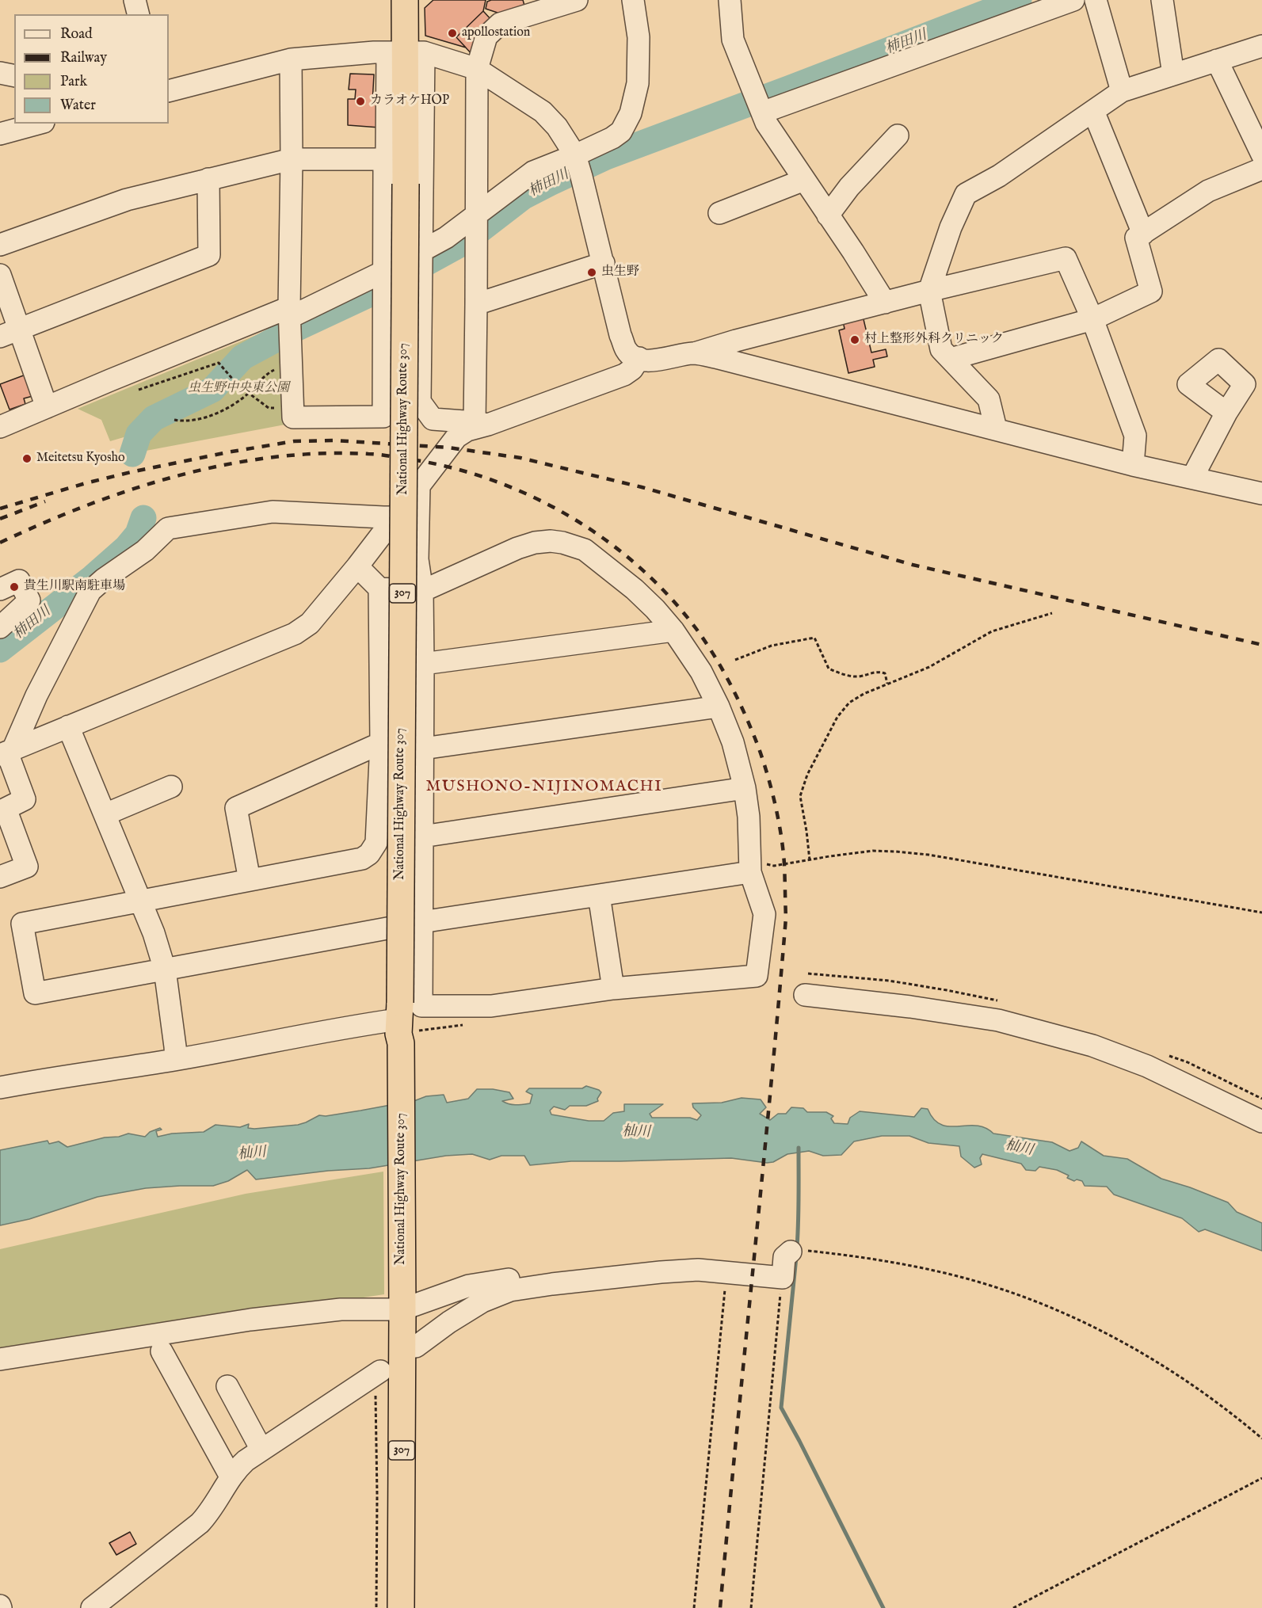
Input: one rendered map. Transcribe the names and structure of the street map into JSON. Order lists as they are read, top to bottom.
{
  "streets": {
    "highway": ["National Highway Route 307", "307"]
  },
  "districts": ["MUSHONO-NIJINOMACHI"],
  "water": ["柿田川", "杣川"],
  "parks": ["虫生野中央東公園"],
  "places": [
    "apollostation",
    "カラオケHOP",
    "虫生野",
    "村上整形外科クリニック",
    "Meitetsu Kyosho",
    "貴生川駅南駐車場"
  ],
  "legend": [
    "Road",
    "Railway",
    "Park",
    "Water"
  ]
}
